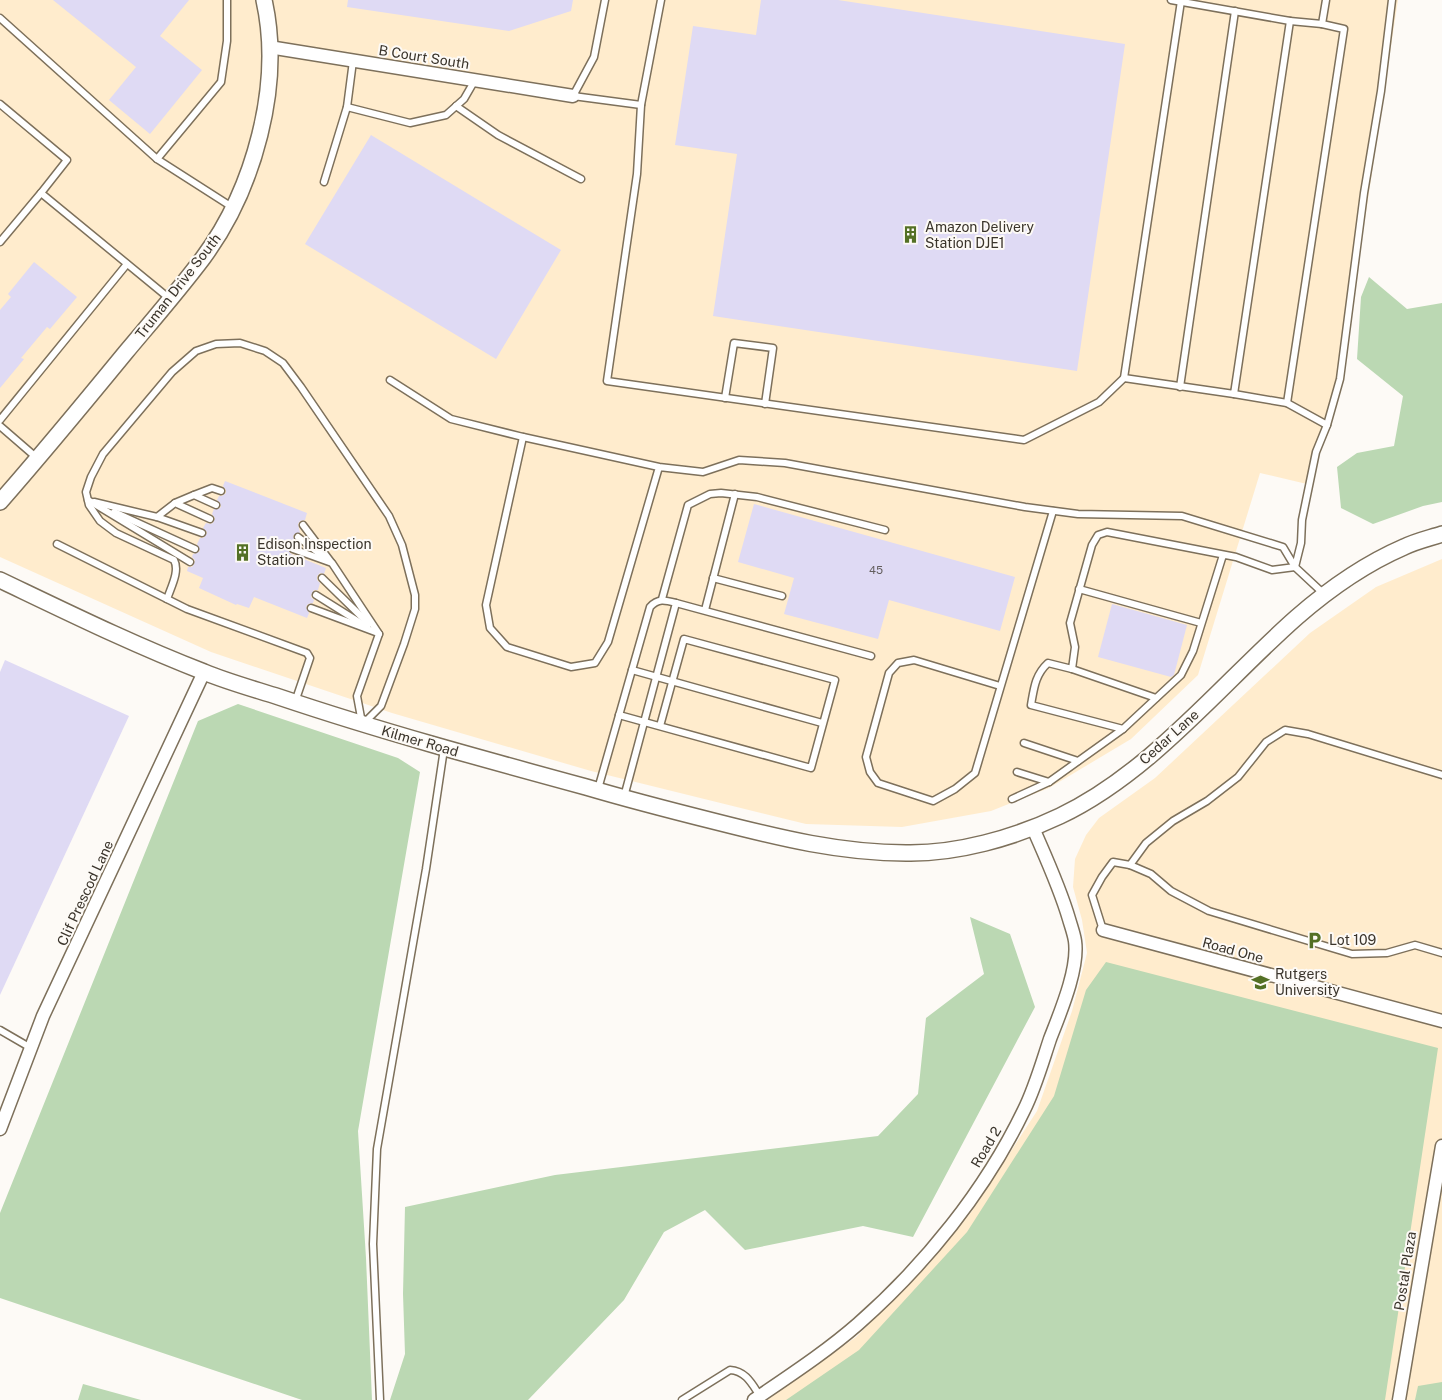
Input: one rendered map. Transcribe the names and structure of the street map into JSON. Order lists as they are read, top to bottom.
{
  "streets": {
    "street": [
      "B Court South",
      "Truman Drive South",
      "Cedar Lane",
      "Kilmer Road",
      "Clif Prescod Lane",
      "Road One",
      "Road 2",
      "Postal Plaza"
    ]
  },
  "crossings": [
    ["B Court South", "Truman Drive South"],
    ["Cedar Lane", "Kilmer Road"],
    ["Cedar Lane", "Road 2"],
    ["Kilmer Road", "Clif Prescod Lane"]
  ],
  "places": {
    "building": ["Amazon Delivery Station DJE1", "Edison Inspection Station"],
    "parking": ["Lot 109"],
    "school or university": ["Rutgers University"]
  },
  "house_numbers": ["45"]
}
